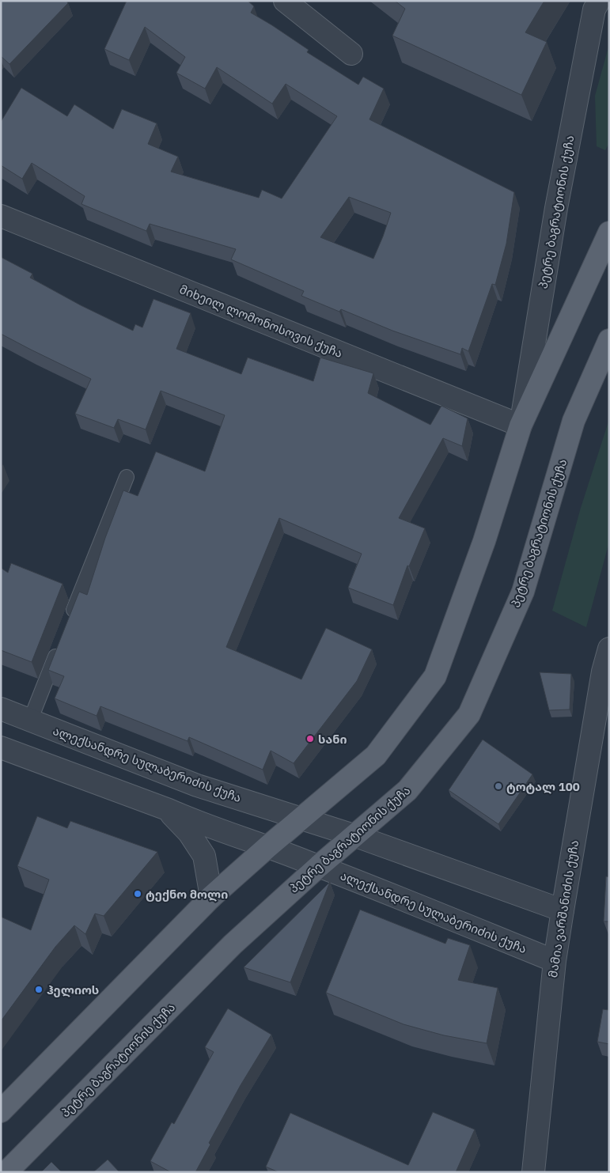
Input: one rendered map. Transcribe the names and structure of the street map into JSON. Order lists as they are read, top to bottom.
{
  "streets": {
    "main road": ["პეტრე ბაგრატიონის ქუჩა"],
    "street": ["მიხეილ ლომონოსოვის ქუჩა", "ალექსანდრე სულაბერიძის ქუჩა", "მამია ვარშანიძის ქუჩა"]
  },
  "crossings": [
    ["პეტრე ბაგრატიონის ქუჩა", "მიხეილ ლომონოსოვის ქუჩა"],
    ["პეტრე ბაგრატიონის ქუჩა", "ალექსანდრე სულაბერიძის ქუჩა"],
    ["ალექსანდრე სულაბერიძის ქუჩა", "მამია ვარშანიძის ქუჩა"]
  ],
  "places": [
    "სანი",
    "ტოტალ 100",
    "ტექნო მოლი",
    "ჰელიოს"
  ]
}
